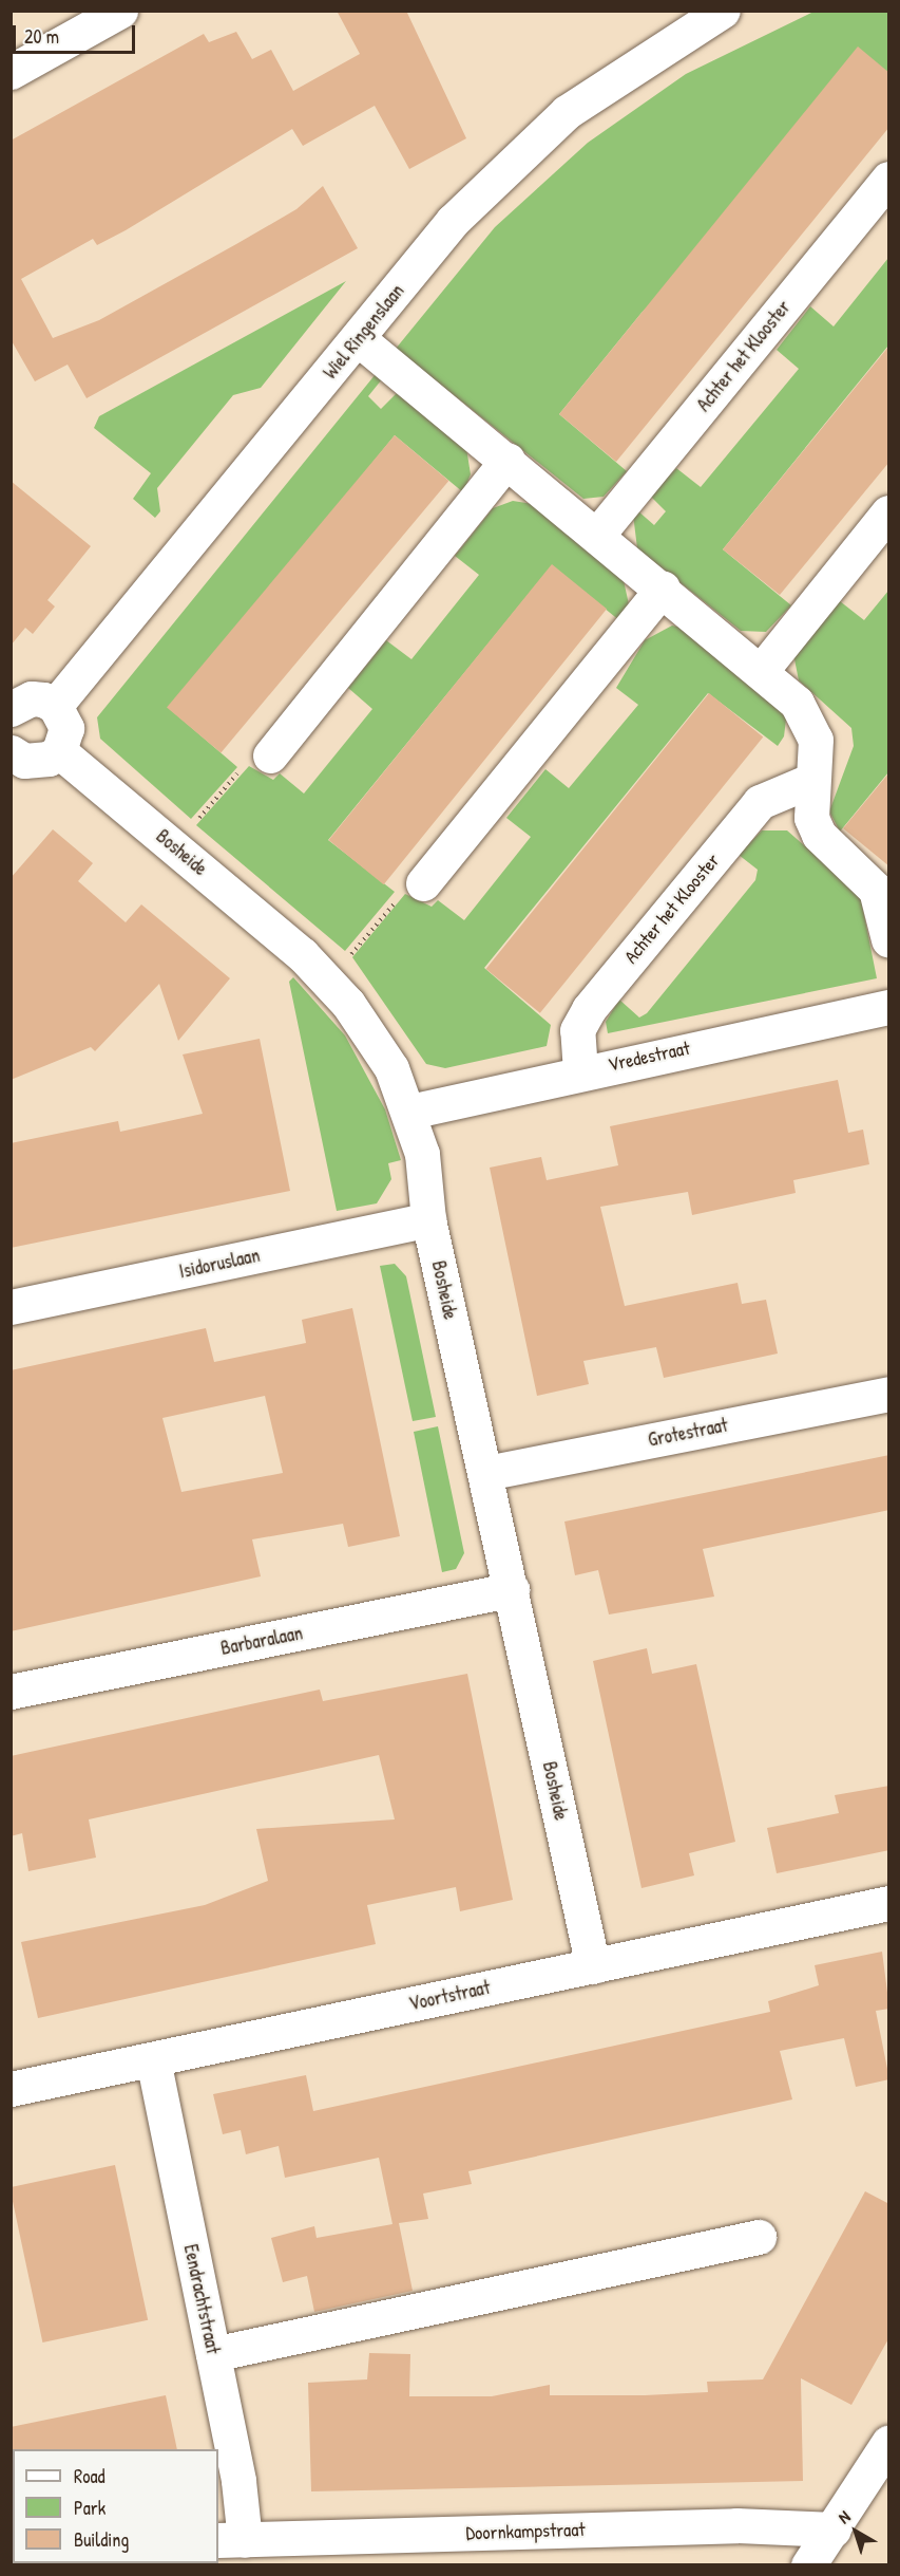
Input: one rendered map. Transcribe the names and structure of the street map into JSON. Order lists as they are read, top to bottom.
{
  "streets": {
    "street": [
      "Wiel Ringenslaan",
      "Achter het Klooster",
      "Bosheide",
      "Vredestraat",
      "Isidoruslaan",
      "Grotestraat",
      "Barbaralaan",
      "Voortstraat",
      "Eendrachtstraat",
      "Doornkampstraat"
    ]
  },
  "crossings": [
    ["Achter het Klooster", "Vredestraat"],
    ["Bosheide", "Vredestraat"],
    ["Bosheide", "Isidoruslaan"],
    ["Bosheide", "Grotestraat"],
    ["Bosheide", "Barbaralaan"],
    ["Bosheide", "Voortstraat"],
    ["Voortstraat", "Eendrachtstraat"],
    ["Eendrachtstraat", "Doornkampstraat"]
  ],
  "legend": ["Road", "Park", "Building"],
  "scale_bar": "20 m",
  "north": "top left"
}
